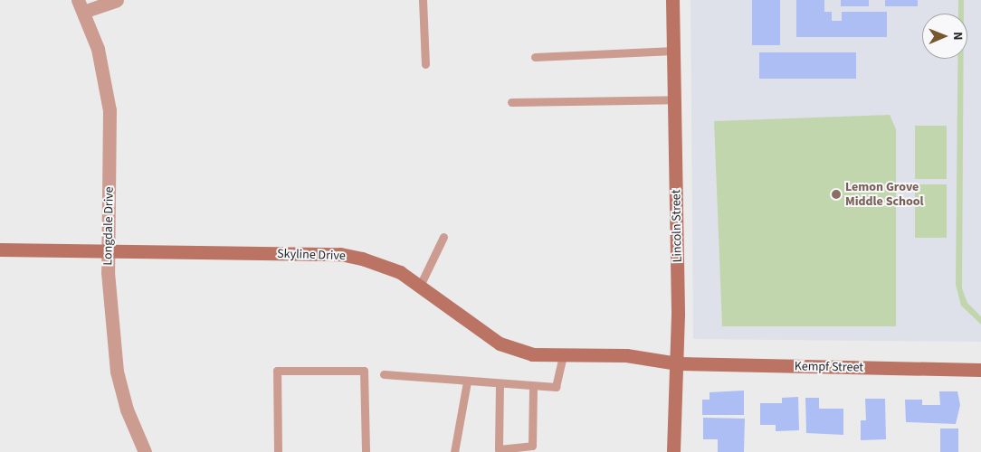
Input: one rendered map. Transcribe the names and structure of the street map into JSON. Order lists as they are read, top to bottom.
{
  "streets": {
    "main road": ["Lincoln Street", "Skyline Drive", "Kempf Street"],
    "street": ["Longdale Drive"]
  },
  "crossings": [
    ["Longdale Drive", "Skyline Drive"],
    ["Lincoln Street", "Skyline Drive"],
    ["Lincoln Street", "Kempf Street"],
    ["Skyline Drive", "Kempf Street"]
  ],
  "places": ["Lemon Grove Middle School"],
  "north": "right"
}
